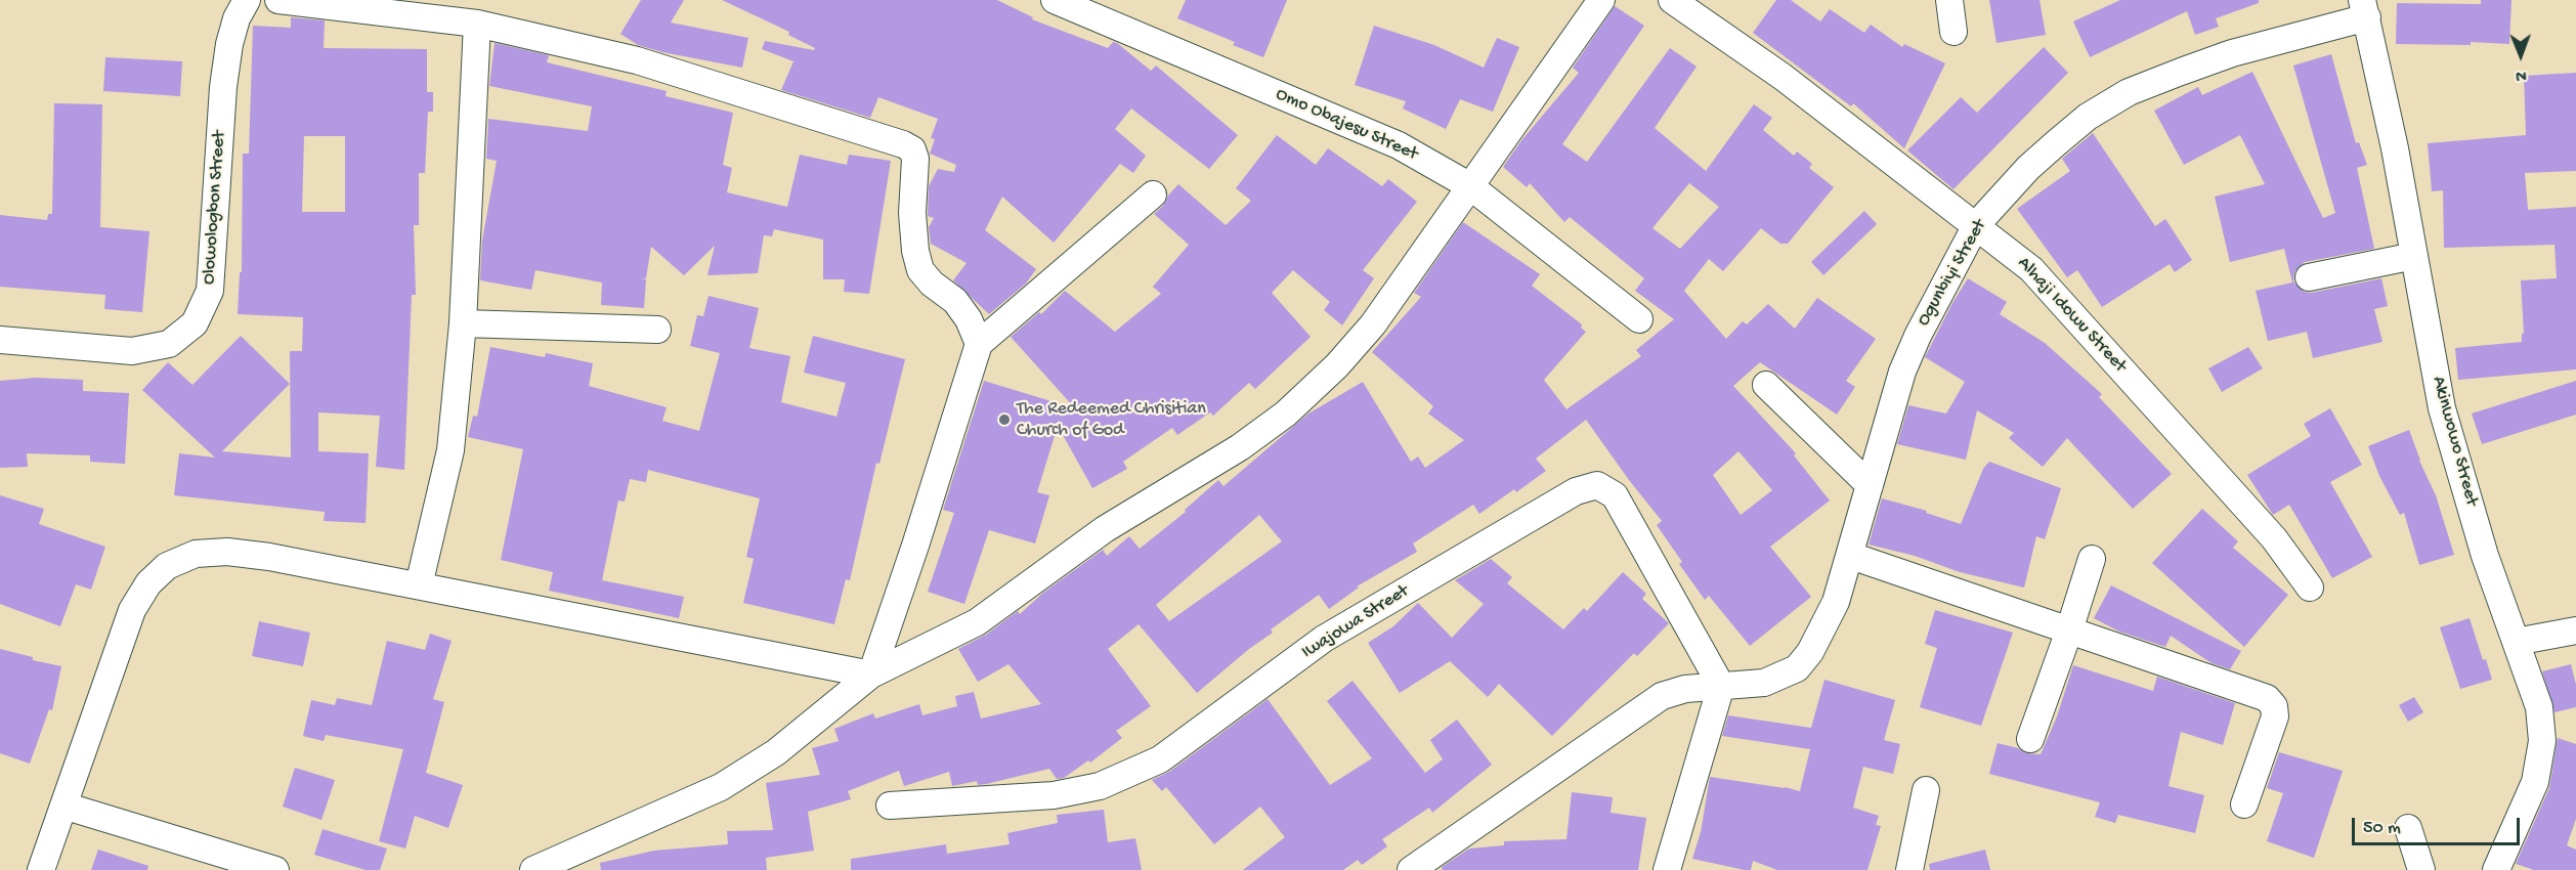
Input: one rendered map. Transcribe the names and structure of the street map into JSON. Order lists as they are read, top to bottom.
{
  "streets": {
    "street": [
      "Omo Obajesu Street",
      "Olowologbon Street",
      "Ogunbiyi Street",
      "Alhaji Idowu Street",
      "Akinwowo Street",
      "Iwajowa Street"
    ]
  },
  "crossings": [
    ["Ogunbiyi Street", "Alhaji Idowu Street"],
    ["Ogunbiyi Street", "Akinwowo Street"],
    ["Ogunbiyi Street", "Iwajowa Street"]
  ],
  "places": ["The Redeemed Chrisitian Church of God"],
  "scale_bar": "50 m",
  "north": "bottom"
}
